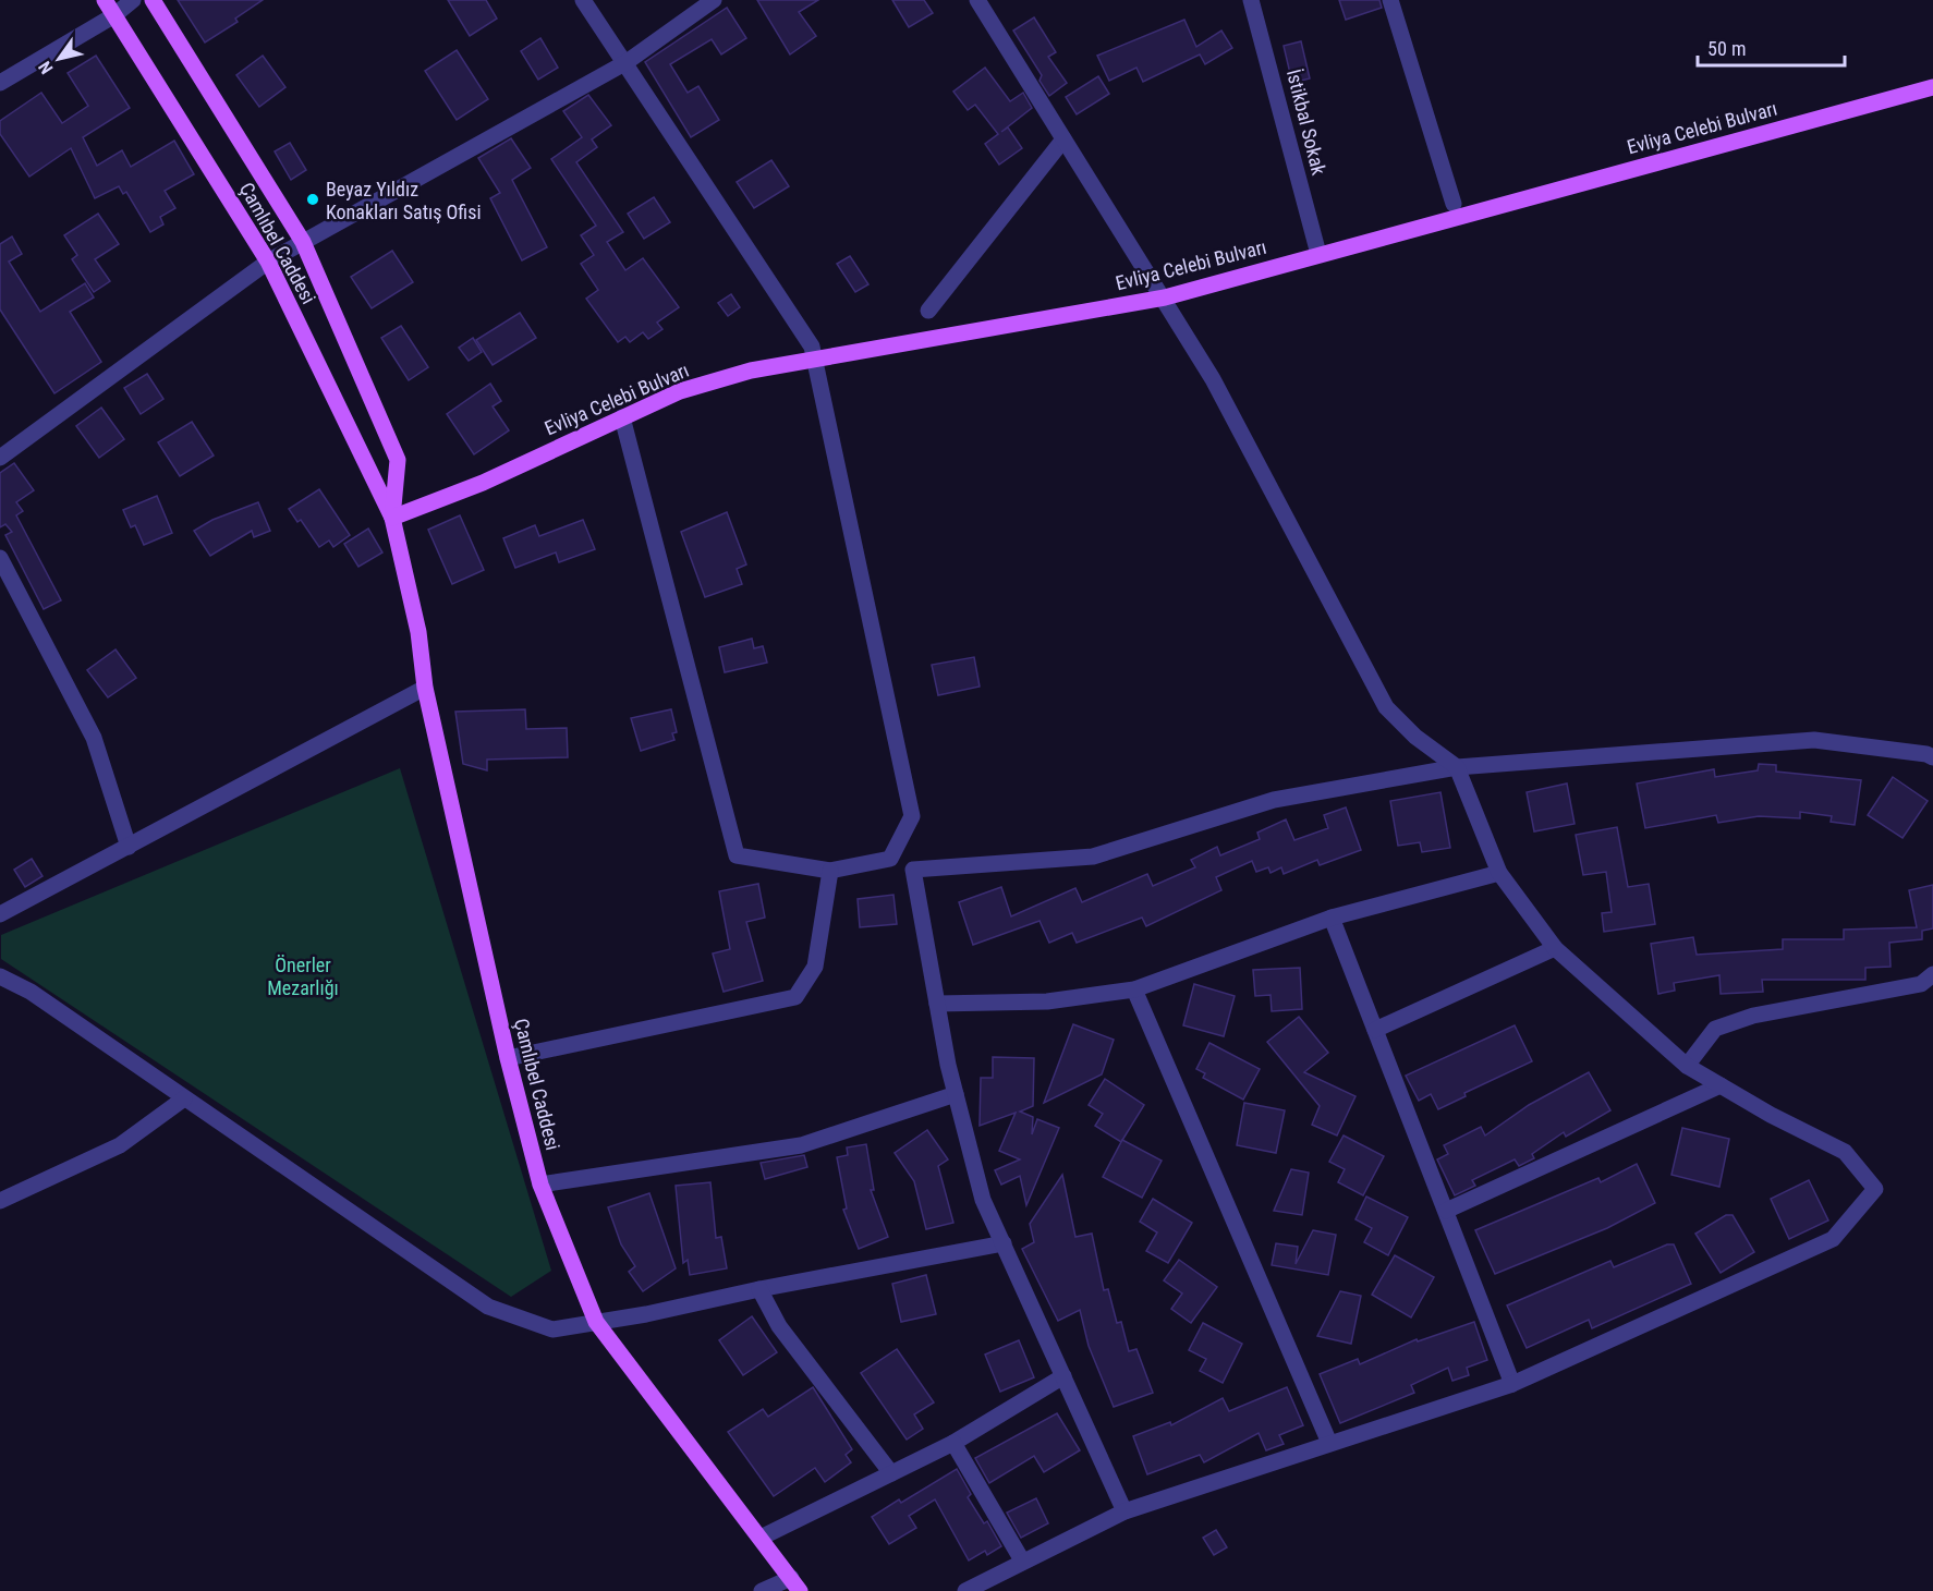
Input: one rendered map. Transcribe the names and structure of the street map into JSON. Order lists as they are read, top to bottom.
{
  "streets": {
    "main road": ["Evliya Celebi Bulvarı", "Çamlıbel Caddesi"],
    "street": ["İstikbal Sokak"]
  },
  "crossings": [
    ["İstikbal Sokak", "Evliya Celebi Bulvarı"],
    ["Evliya Celebi Bulvarı", "Çamlıbel Caddesi"]
  ],
  "parks": ["Önerler Mezarlığı"],
  "places": ["Beyaz Yıldız Konakları Satış Ofisi"],
  "scale_bar": "50 m",
  "north": "bottom left"
}
